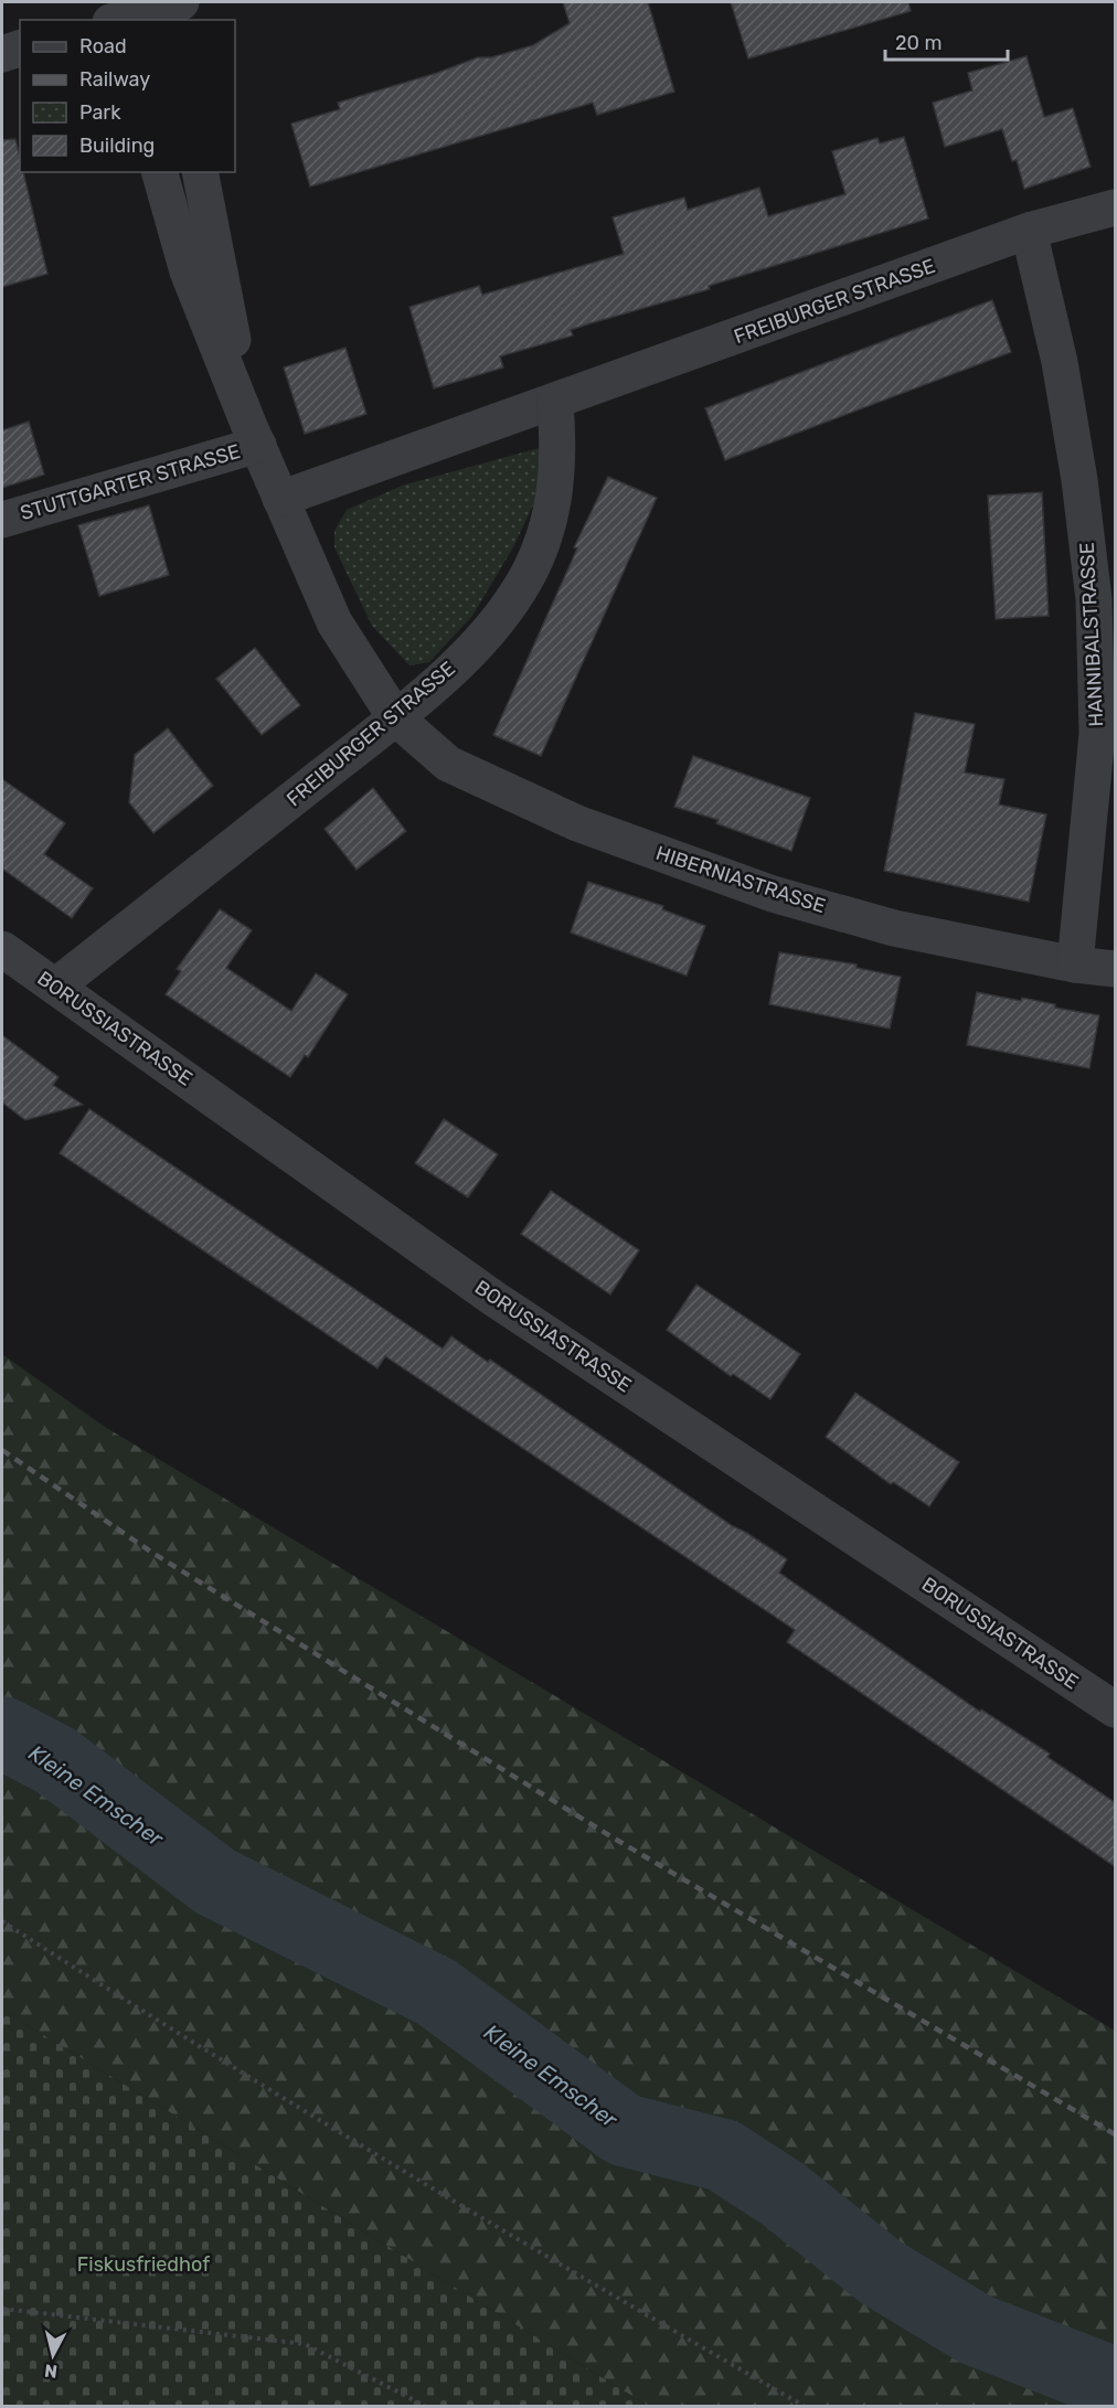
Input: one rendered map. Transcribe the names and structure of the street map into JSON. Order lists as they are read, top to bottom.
{
  "streets": {
    "street": [
      "FREIBURGER STRASSE",
      "STUTTGARTER STRASSE",
      "HANNIBALSTRASSE",
      "HIBERNIASTRASSE",
      "BORUSSIASTRASSE"
    ]
  },
  "crossings": [
    ["FREIBURGER STRASSE", "STUTTGARTER STRASSE"],
    ["FREIBURGER STRASSE", "HANNIBALSTRASSE"],
    ["FREIBURGER STRASSE", "HIBERNIASTRASSE"],
    ["FREIBURGER STRASSE", "BORUSSIASTRASSE"],
    ["STUTTGARTER STRASSE", "HIBERNIASTRASSE"],
    ["HANNIBALSTRASSE", "HIBERNIASTRASSE"]
  ],
  "water": ["Kleine Emscher"],
  "parks": ["Fiskusfriedhof"],
  "legend": [
    "Road",
    "Railway",
    "Park",
    "Building"
  ],
  "scale_bar": "20 m",
  "north": "bottom"
}
